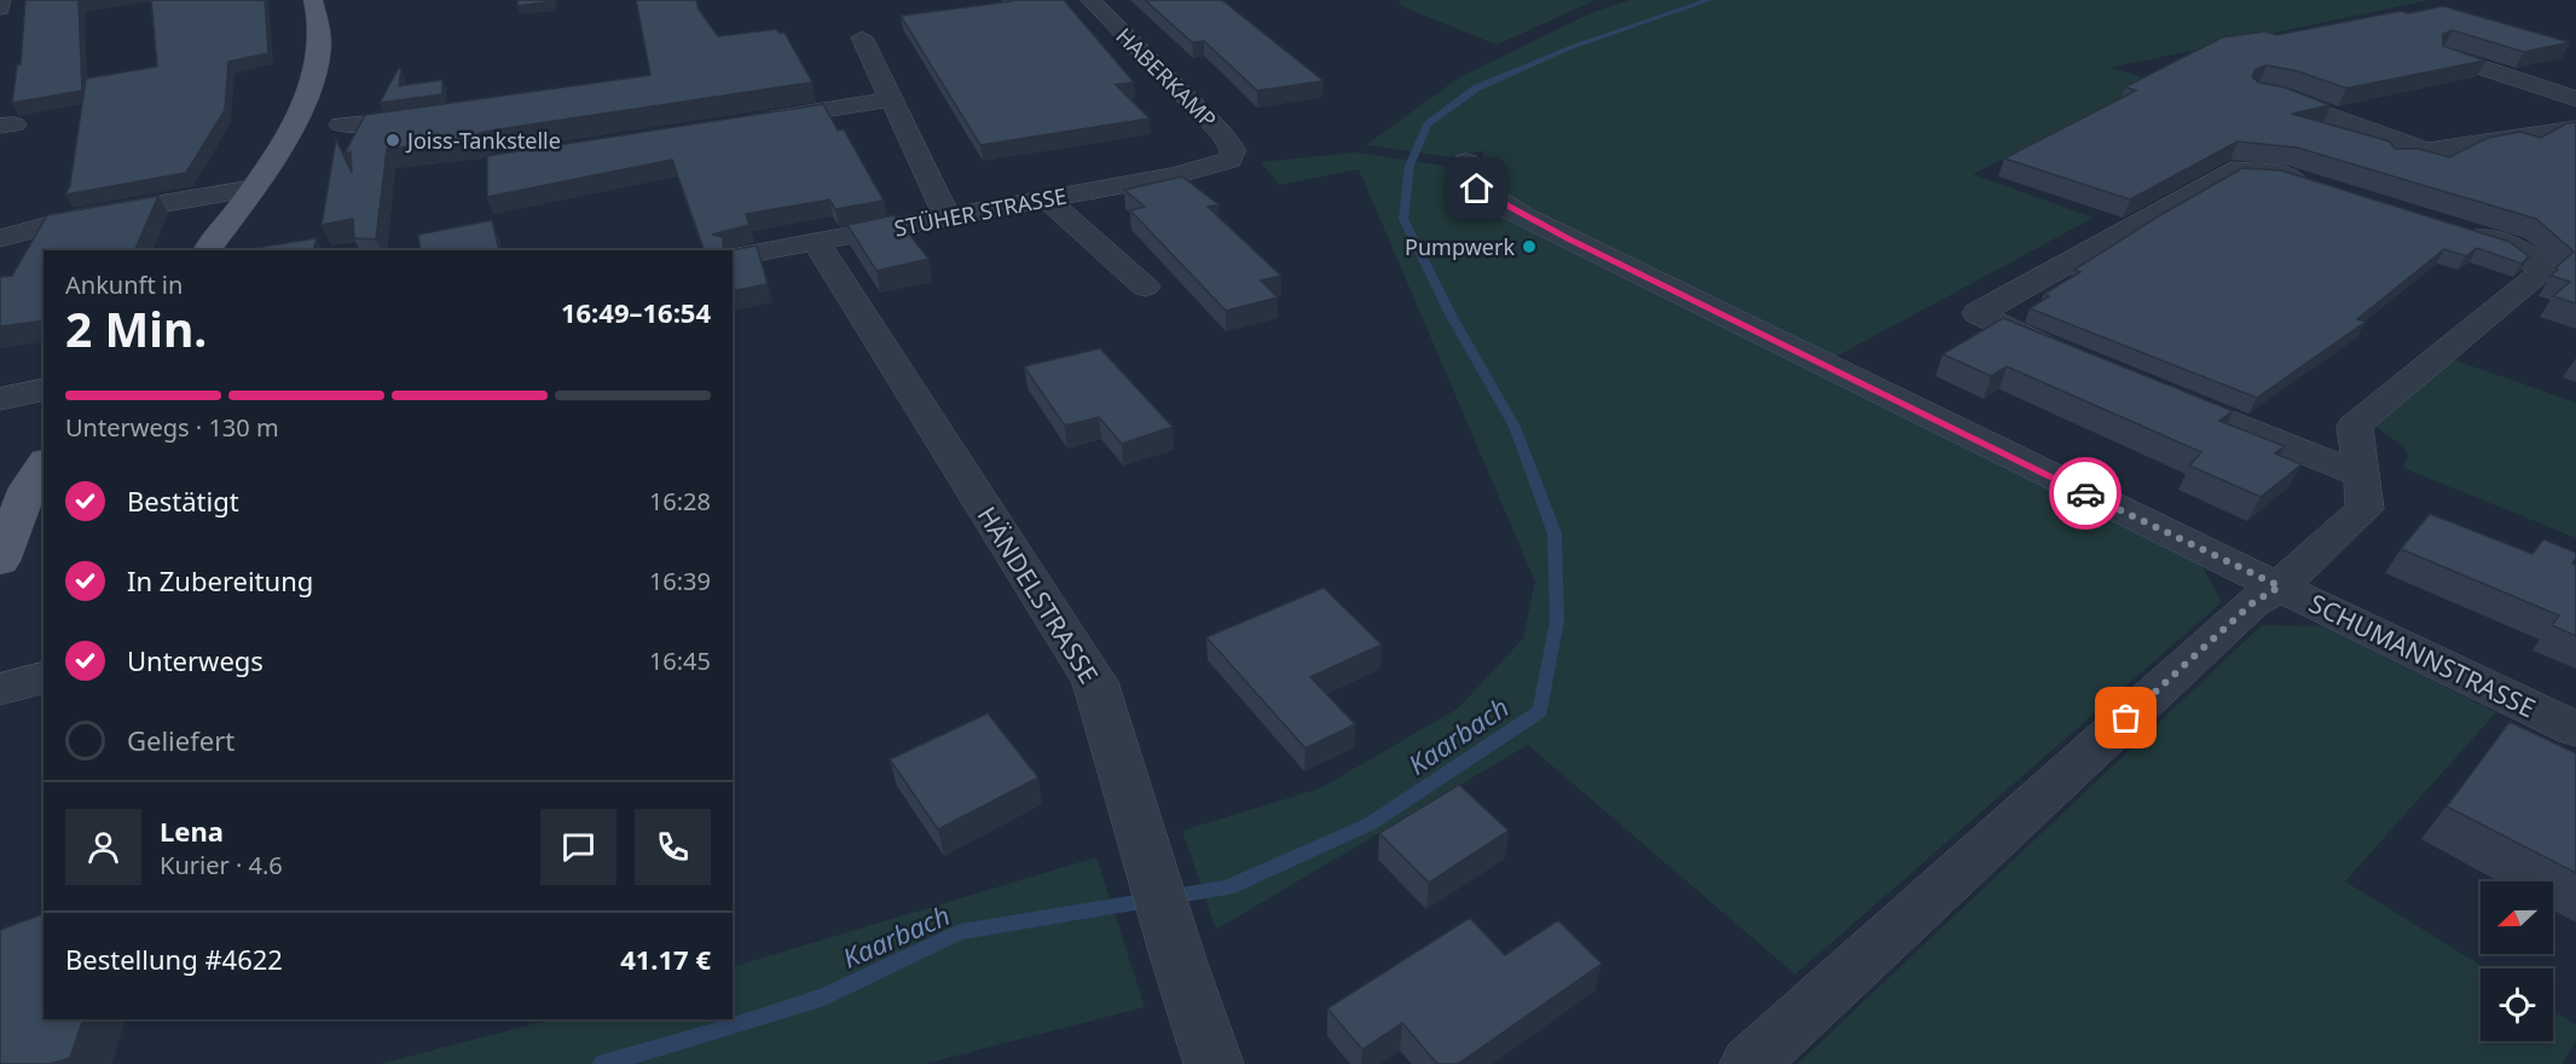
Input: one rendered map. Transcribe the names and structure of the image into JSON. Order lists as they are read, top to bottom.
{
  "streets": {
    "street": [
      "HABERKAMP",
      "STÜHER STRASSE",
      "HÄNDELSTRASSE",
      "SCHUMANNSTRASSE"
    ]
  },
  "crossings": [
    ["HABERKAMP", "STÜHER STRASSE"],
    ["STÜHER STRASSE", "HÄNDELSTRASSE"]
  ],
  "water": ["Kaarbach"],
  "places": ["Joiss-Tankstelle", "Pumpwerk"],
  "north": "left",
  "page": {
    "heading": ["2 Min.", "Ankunft in", "16:49–16:54"],
    "panel": [
      "Lena",
      "Kurier · 4.6",
      "Bestellung #4622",
      "41.17 €"
    ],
    "bar": "Unterwegs · 130 m",
    "list": [
      ["Bestätigt", "16:28"],
      ["In Zubereitung", "16:39"],
      ["Unterwegs", "16:45"],
      "Geliefert"
    ]
  }
}
